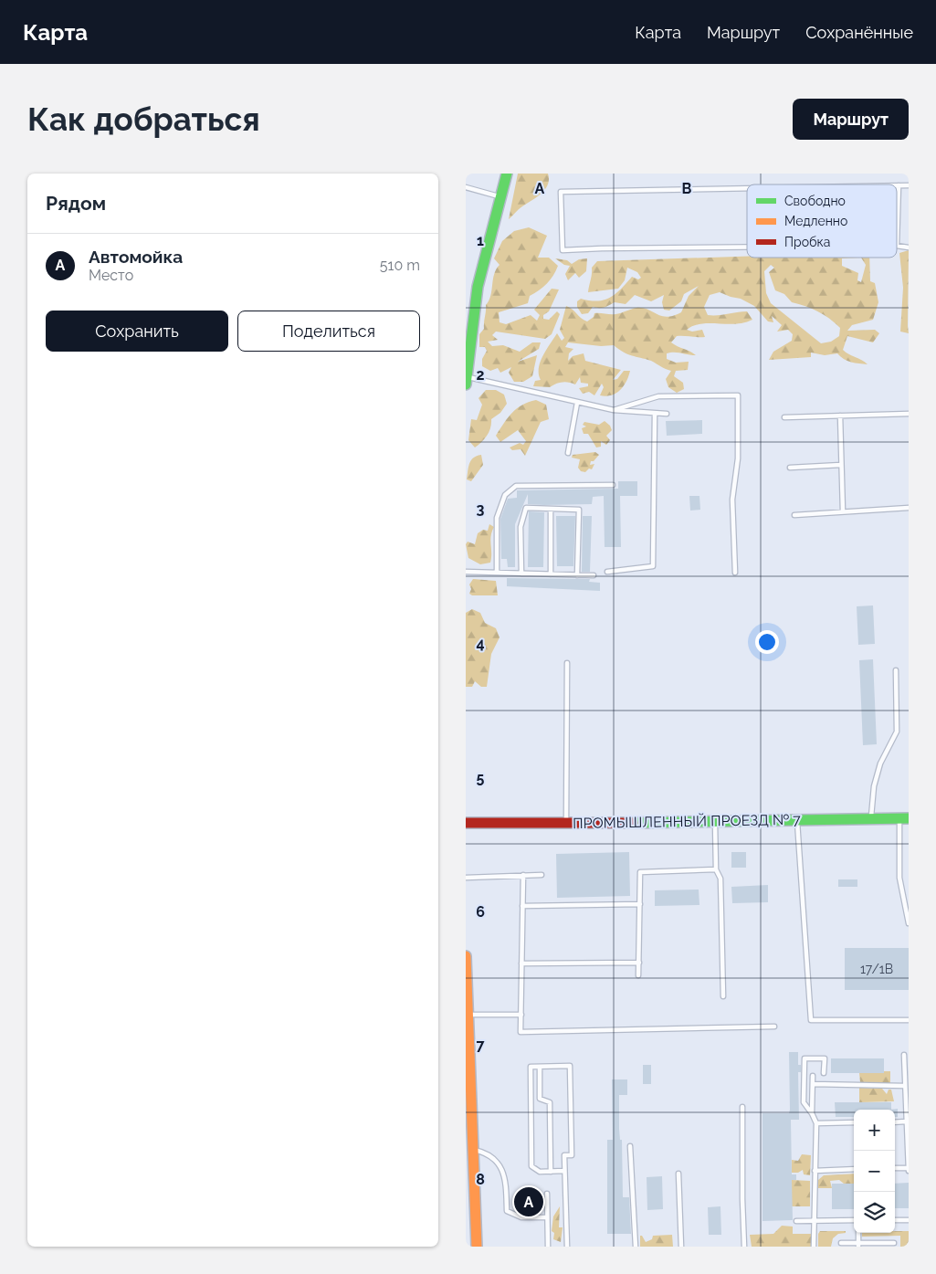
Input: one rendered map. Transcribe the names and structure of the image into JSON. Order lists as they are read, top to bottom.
{
  "streets": {
    "street": ["ПРОМЫШЛЕННЫЙ ПРОЕЗД № 7"]
  },
  "house_numbers": ["17/1В"],
  "legend": ["Свободно", "Медленно", "Пробка"],
  "page": {
    "header": "Карта",
    "nav": ["Карта", "Маршрут", "Сохранённые"],
    "buttons": [
      "Маршрут",
      ["Сохранить", "Поделиться"]
    ],
    "title": "Как добраться",
    "heading": "Рядом",
    "list": [
      {
        "mark": "A",
        "name": "Автомойка",
        "note": "Место",
        "value": "510 m"
      }
    ],
    "map_buttons": ["+", "−"],
    "pins": "A"
  },
  "grid": {
    "columns": ["A", "B"],
    "rows": [
      "1",
      "2",
      "3",
      "4",
      "5",
      "6",
      "7",
      "8"
    ]
  }
}
